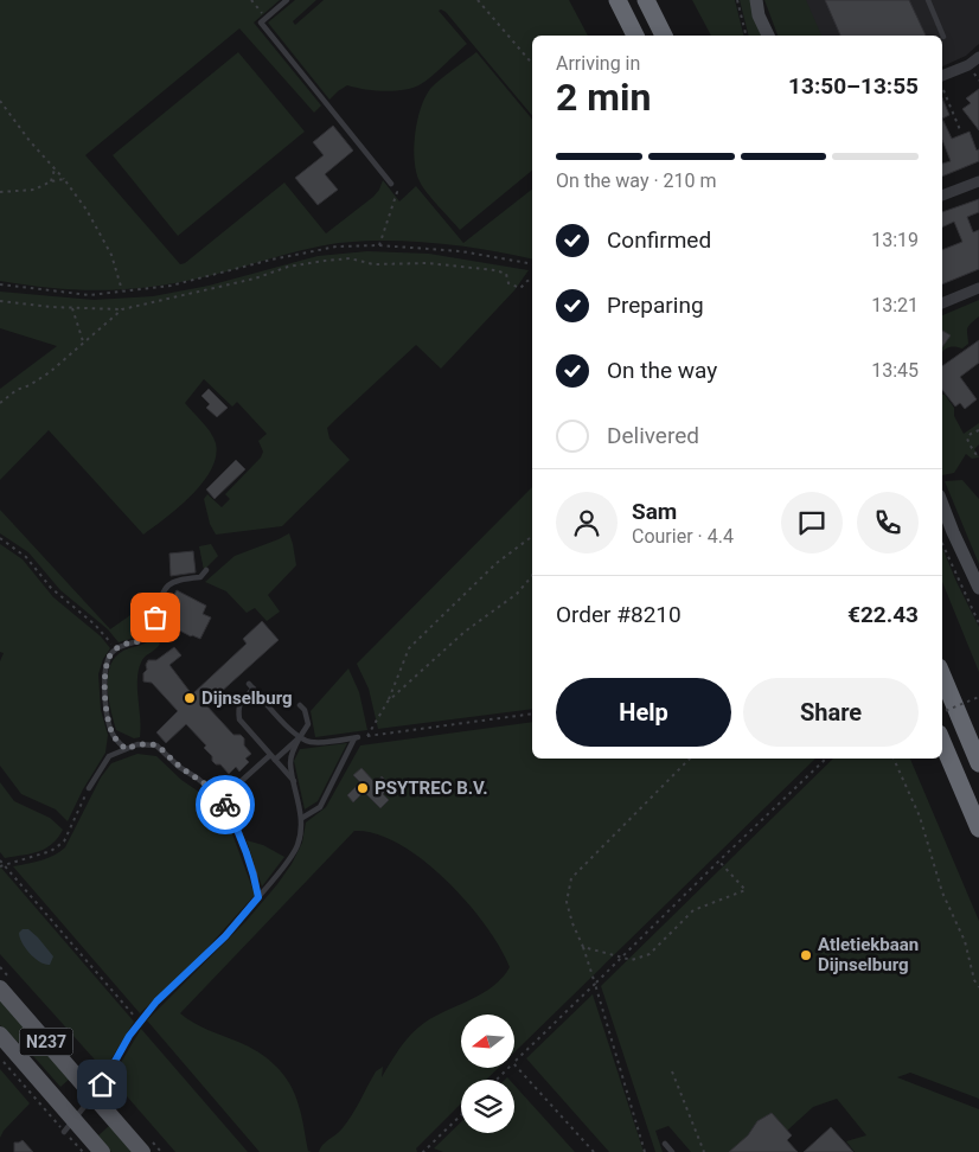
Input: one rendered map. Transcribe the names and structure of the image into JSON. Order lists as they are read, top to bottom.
{
  "streets": {
    "main road": ["N237"]
  },
  "places": ["Dijnselburg", "PSYTREC B.V.", "Atletiekbaan Dijnselburg"],
  "north": "left",
  "page": {
    "heading": ["2 min", "Arriving in", "13:50–13:55"],
    "panel": [
      "Sam",
      "Courier · 4.4",
      "Order #8210",
      "€22.43"
    ],
    "bar": "On the way · 210 m",
    "list": [
      ["Confirmed", "13:19"],
      ["Preparing", "13:21"],
      ["On the way", "13:45"],
      "Delivered"
    ],
    "buttons": ["Help", "Share"]
  }
}
